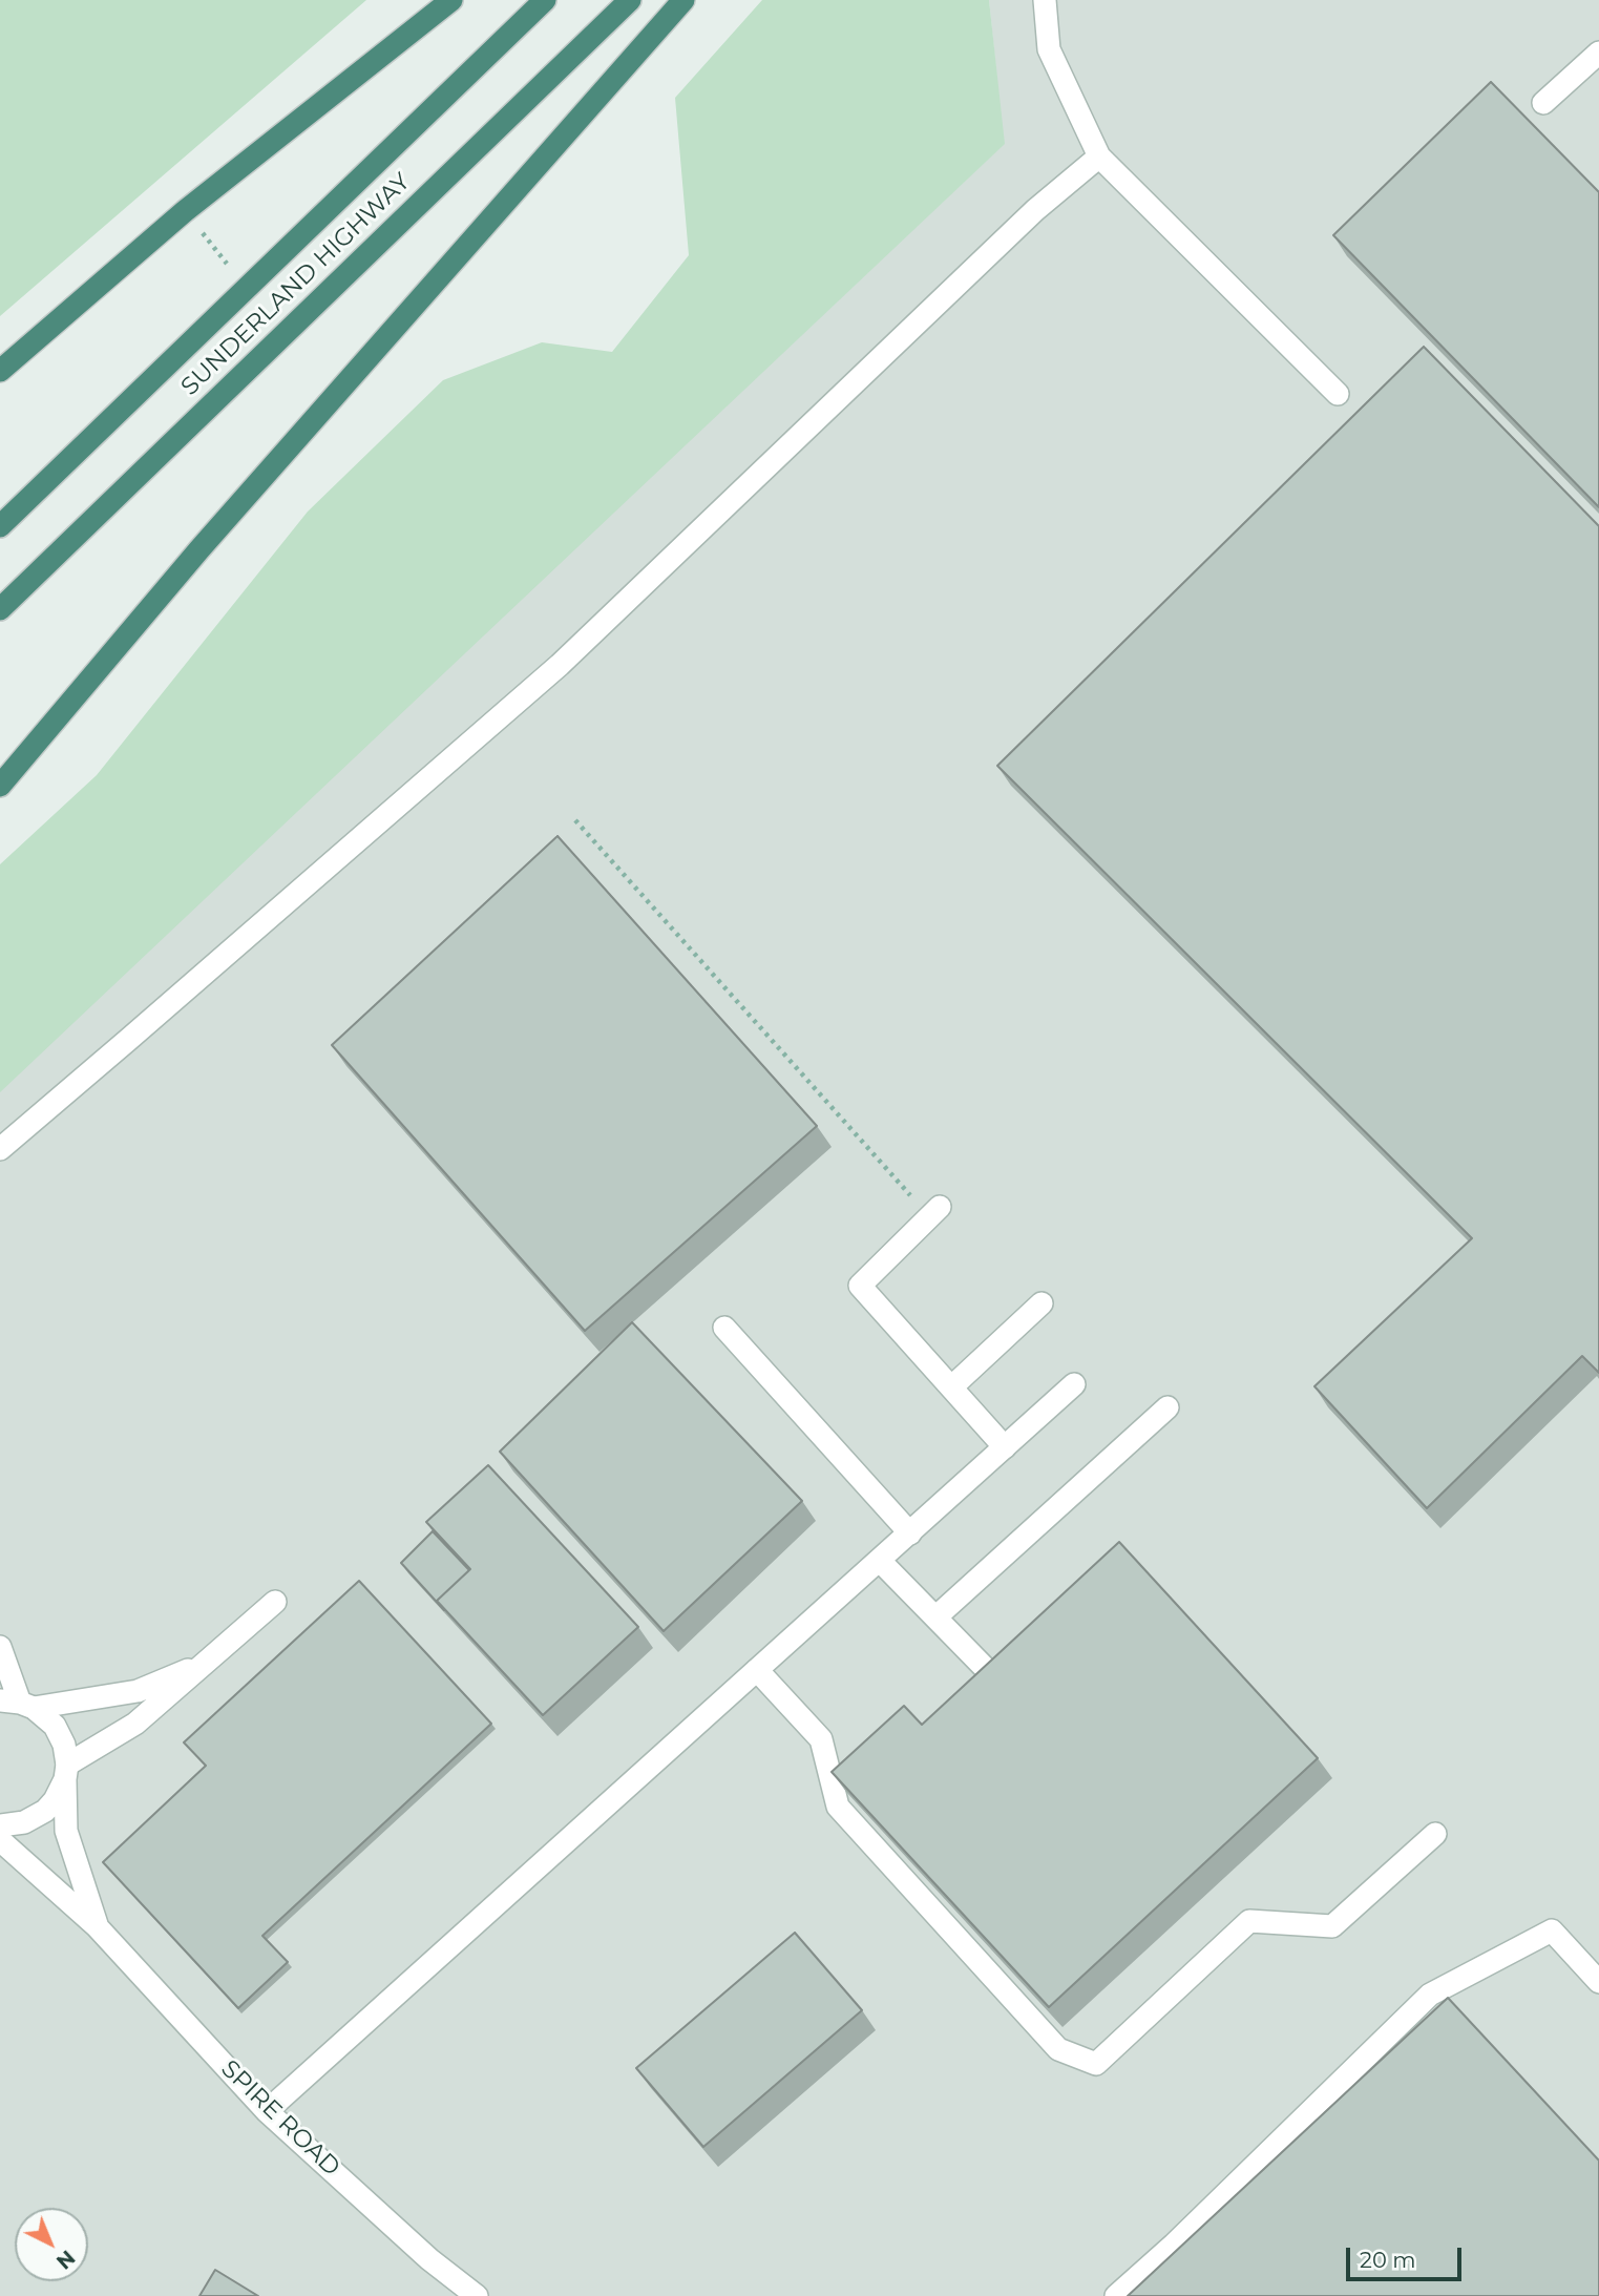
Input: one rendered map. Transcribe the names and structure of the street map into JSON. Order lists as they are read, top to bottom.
{
  "streets": {
    "highway": ["SUNDERLAND HIGHWAY"],
    "street": ["SPIRE ROAD"]
  },
  "scale_bar": "20 m",
  "north": "bottom right"
}
